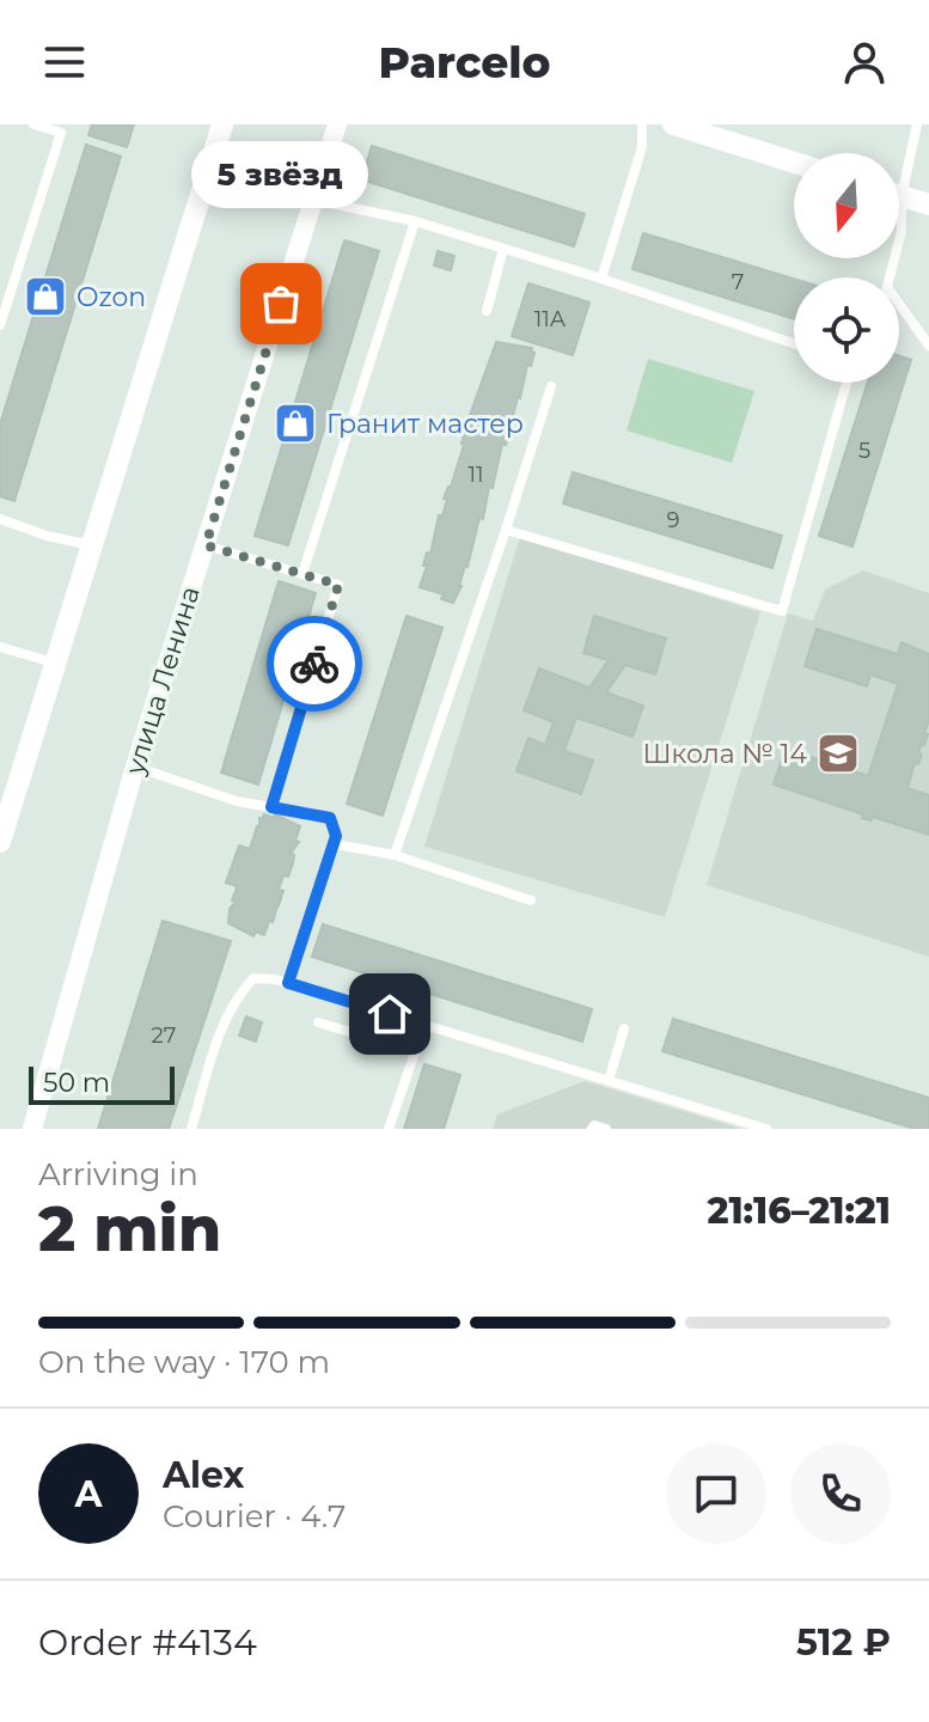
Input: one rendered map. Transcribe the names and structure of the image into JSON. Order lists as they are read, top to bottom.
{
  "streets": {
    "street": ["улица Ленина"]
  },
  "places": {
    "shop": ["Ozon", "Гранит мастер"],
    "other": ["5 звёзд"],
    "school or university": ["Школа № 14"]
  },
  "house_numbers": [
    "7",
    "11А",
    "5",
    "11",
    "9",
    "27"
  ],
  "scale_bar": "50 m",
  "north": "bottom",
  "page": {
    "header": "Parcelo",
    "bubble": "5 звёзд",
    "scale": "50 m",
    "heading": ["2 min", "Arriving in", "21:16–21:21"],
    "panel": [
      "Alex",
      "Courier · 4.7",
      "Order #4134",
      "512 ₽"
    ],
    "bar": "On the way · 170 m",
    "round": "A"
  }
}
